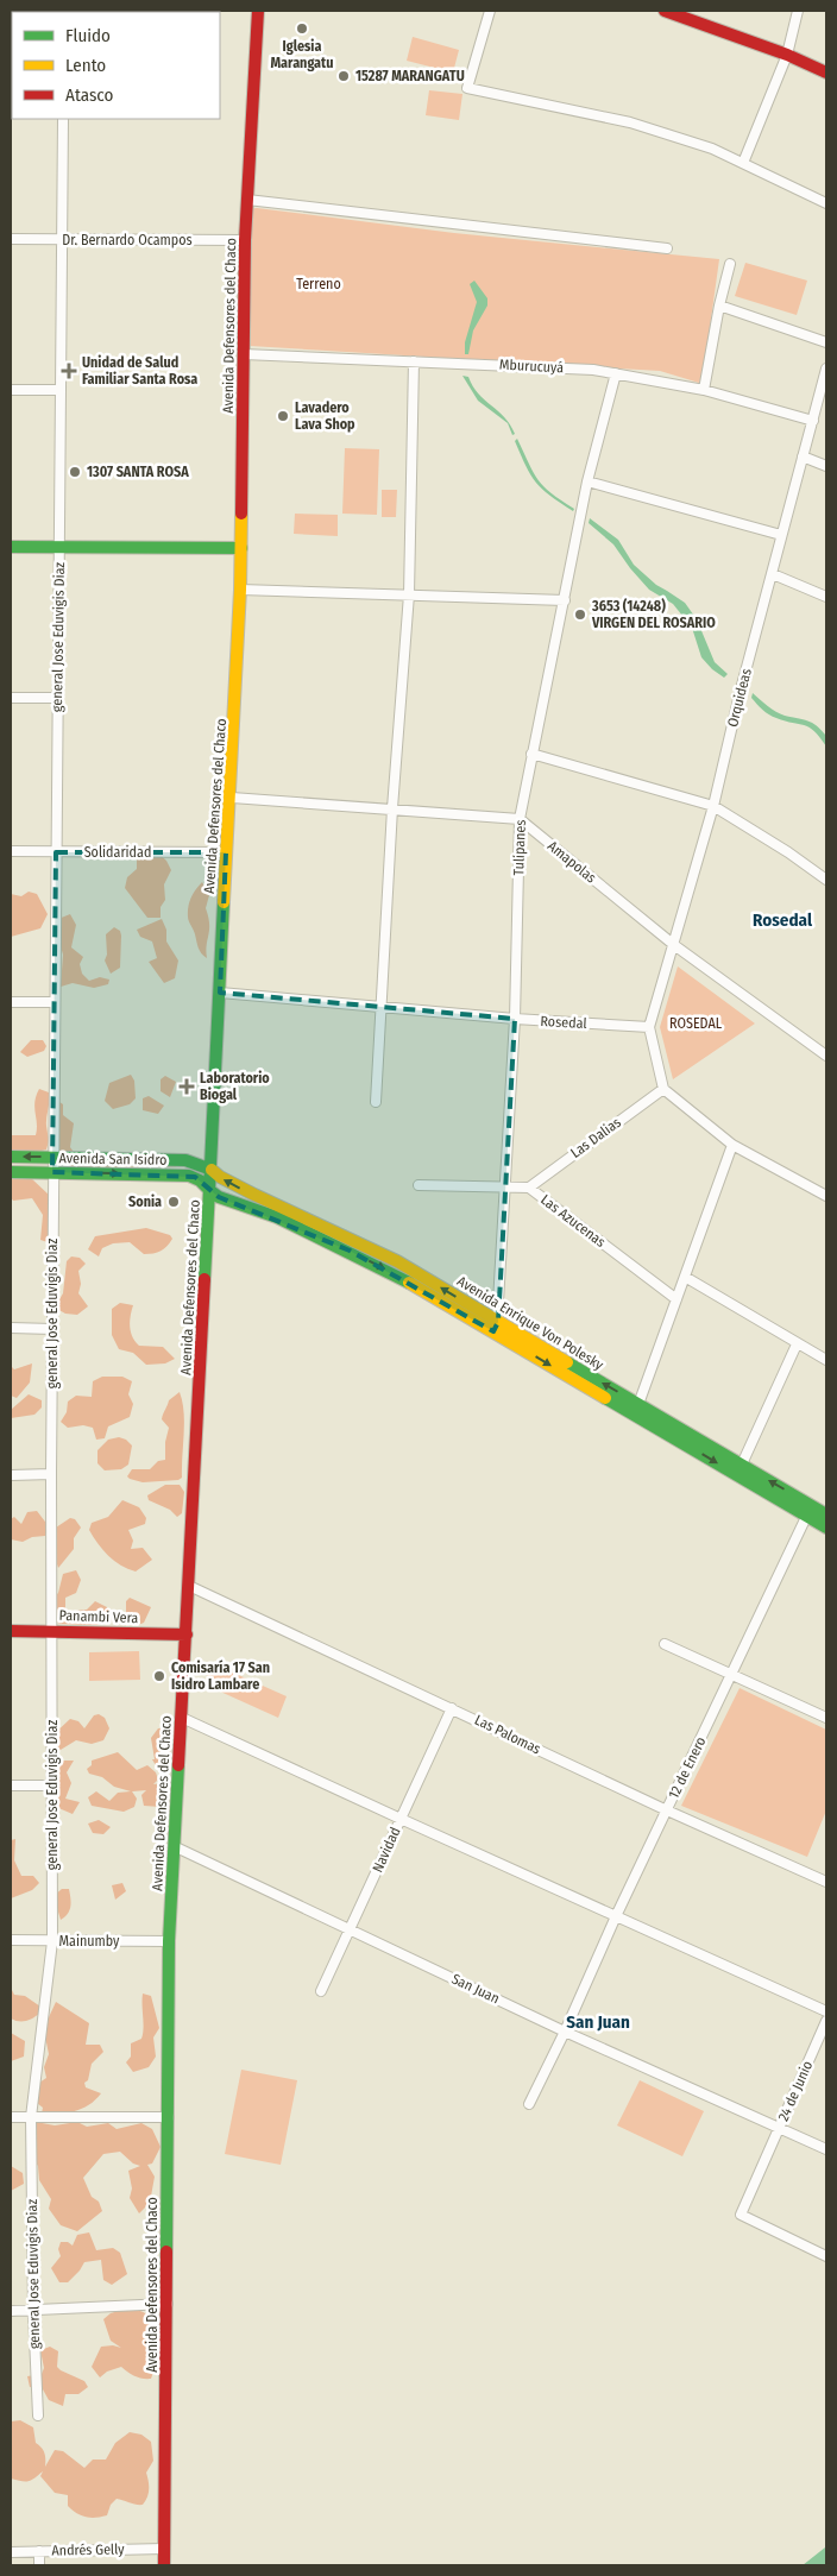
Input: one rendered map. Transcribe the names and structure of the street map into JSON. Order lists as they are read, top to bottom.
{
  "streets": {
    "main road": [
      "Avenida Defensores del Chaco",
      "Avenida San Isidro",
      "Avenida Enrique Von Polesky",
      "Panambi Vera"
    ],
    "street": [
      "Dr. Bernardo Ocampos",
      "Mburucuyá",
      "general Jose Eduvigis Diaz",
      "Orquideas",
      "Tulipanes",
      "Solidaridad",
      "Amapolas",
      "Rosedal",
      "Las Dalias",
      "Las Azucenas",
      "Las Palomas",
      "12 de Enero",
      "Navidad",
      "Mainumby",
      "San Juan",
      "24 de Junio",
      "Andrés Gelly"
    ]
  },
  "crossings": [
    ["Dr. Bernardo Ocampos", "Avenida Defensores del Chaco"],
    ["Dr. Bernardo Ocampos", "general Jose Eduvigis Diaz"],
    ["Avenida Defensores del Chaco", "Mburucuyá"],
    ["Avenida Defensores del Chaco", "Solidaridad"],
    ["Avenida Defensores del Chaco", "Rosedal"],
    ["Avenida Defensores del Chaco", "Avenida San Isidro"],
    ["Avenida Defensores del Chaco", "Avenida Enrique Von Polesky"],
    ["Avenida Defensores del Chaco", "Panambi Vera"],
    ["Avenida Defensores del Chaco", "Las Palomas"],
    ["Avenida Defensores del Chaco", "Mainumby"],
    ["Avenida Defensores del Chaco", "San Juan"],
    ["Avenida Defensores del Chaco", "Andrés Gelly"],
    ["Mburucuyá", "Orquideas"],
    ["Mburucuyá", "Tulipanes"],
    ["general Jose Eduvigis Diaz", "Solidaridad"],
    ["general Jose Eduvigis Diaz", "Avenida San Isidro"],
    ["general Jose Eduvigis Diaz", "Panambi Vera"],
    ["general Jose Eduvigis Diaz", "Mainumby"],
    ["Orquideas", "Amapolas"],
    ["Orquideas", "Rosedal"],
    ["Tulipanes", "Amapolas"],
    ["Tulipanes", "Rosedal"],
    ["Tulipanes", "Las Azucenas"],
    ["Tulipanes", "Avenida Enrique Von Polesky"],
    ["Las Dalias", "Las Azucenas"],
    ["Avenida San Isidro", "Avenida Enrique Von Polesky"],
    ["Avenida Enrique Von Polesky", "12 de Enero"],
    ["Las Palomas", "12 de Enero"],
    ["Las Palomas", "Navidad"],
    ["12 de Enero", "San Juan"],
    ["Navidad", "San Juan"],
    ["San Juan", "24 de Junio"]
  ],
  "districts": ["Rosedal", "San Juan"],
  "parks": ["Terreno", "ROSEDAL"],
  "places": {
    "other": [
      "Iglesia Marangatu",
      "15287 MARANGATU",
      "Lavadero Lava Shop",
      "1307 SANTA ROSA",
      "3653 (14248) VIRGEN DEL ROSARIO",
      "Sonia",
      "Comisaría 17 San Isidro Lambare"
    ],
    "health": ["Unidad de Salud Familiar Santa Rosa", "Laboratorio Biogal"]
  },
  "legend": ["Fluido", "Lento", "Atasco"]
}
